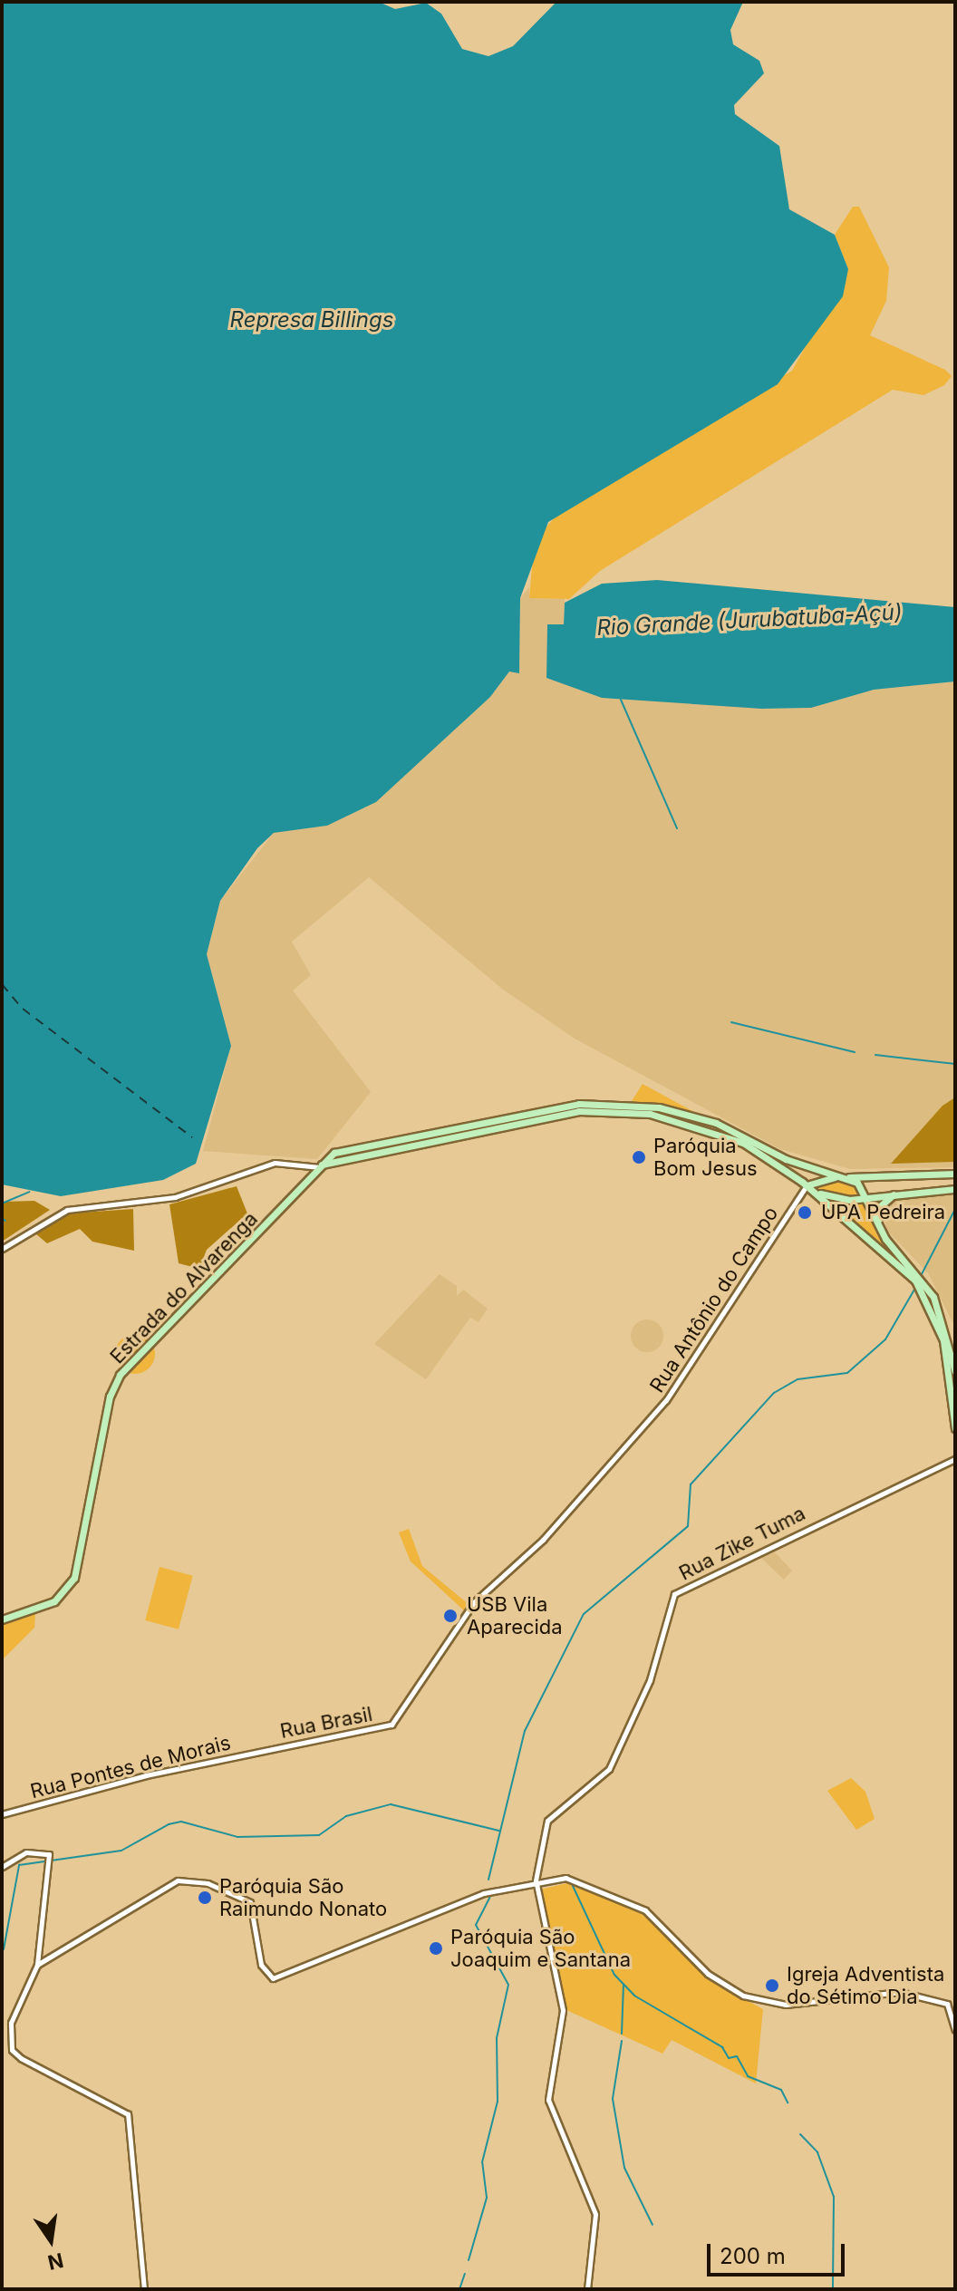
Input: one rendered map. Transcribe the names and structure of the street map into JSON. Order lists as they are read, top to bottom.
{
  "streets": {
    "main road": ["Estrada do Alvarenga"],
    "street": [
      "Rua Antônio do Campo",
      "Rua Zike Tuma",
      "Rua Brasil",
      "Rua Pontes de Morais"
    ]
  },
  "crossings": [
    ["Rua Antônio do Campo", "Rua Brasil"],
    ["Rua Brasil", "Rua Pontes de Morais"]
  ],
  "water": ["Represa Billings", "Rio Grande (Jurubatuba-Açú)"],
  "places": [
    "Paróquia Bom Jesus",
    "UPA Pedreira",
    "USB Vila Aparecida",
    "Paróquia São Raimundo Nonato",
    "Paróquia São Joaquim e Santana",
    "Igreja Adventista do Sétimo Dia"
  ],
  "scale_bar": "200 m",
  "north": "bottom"
}
